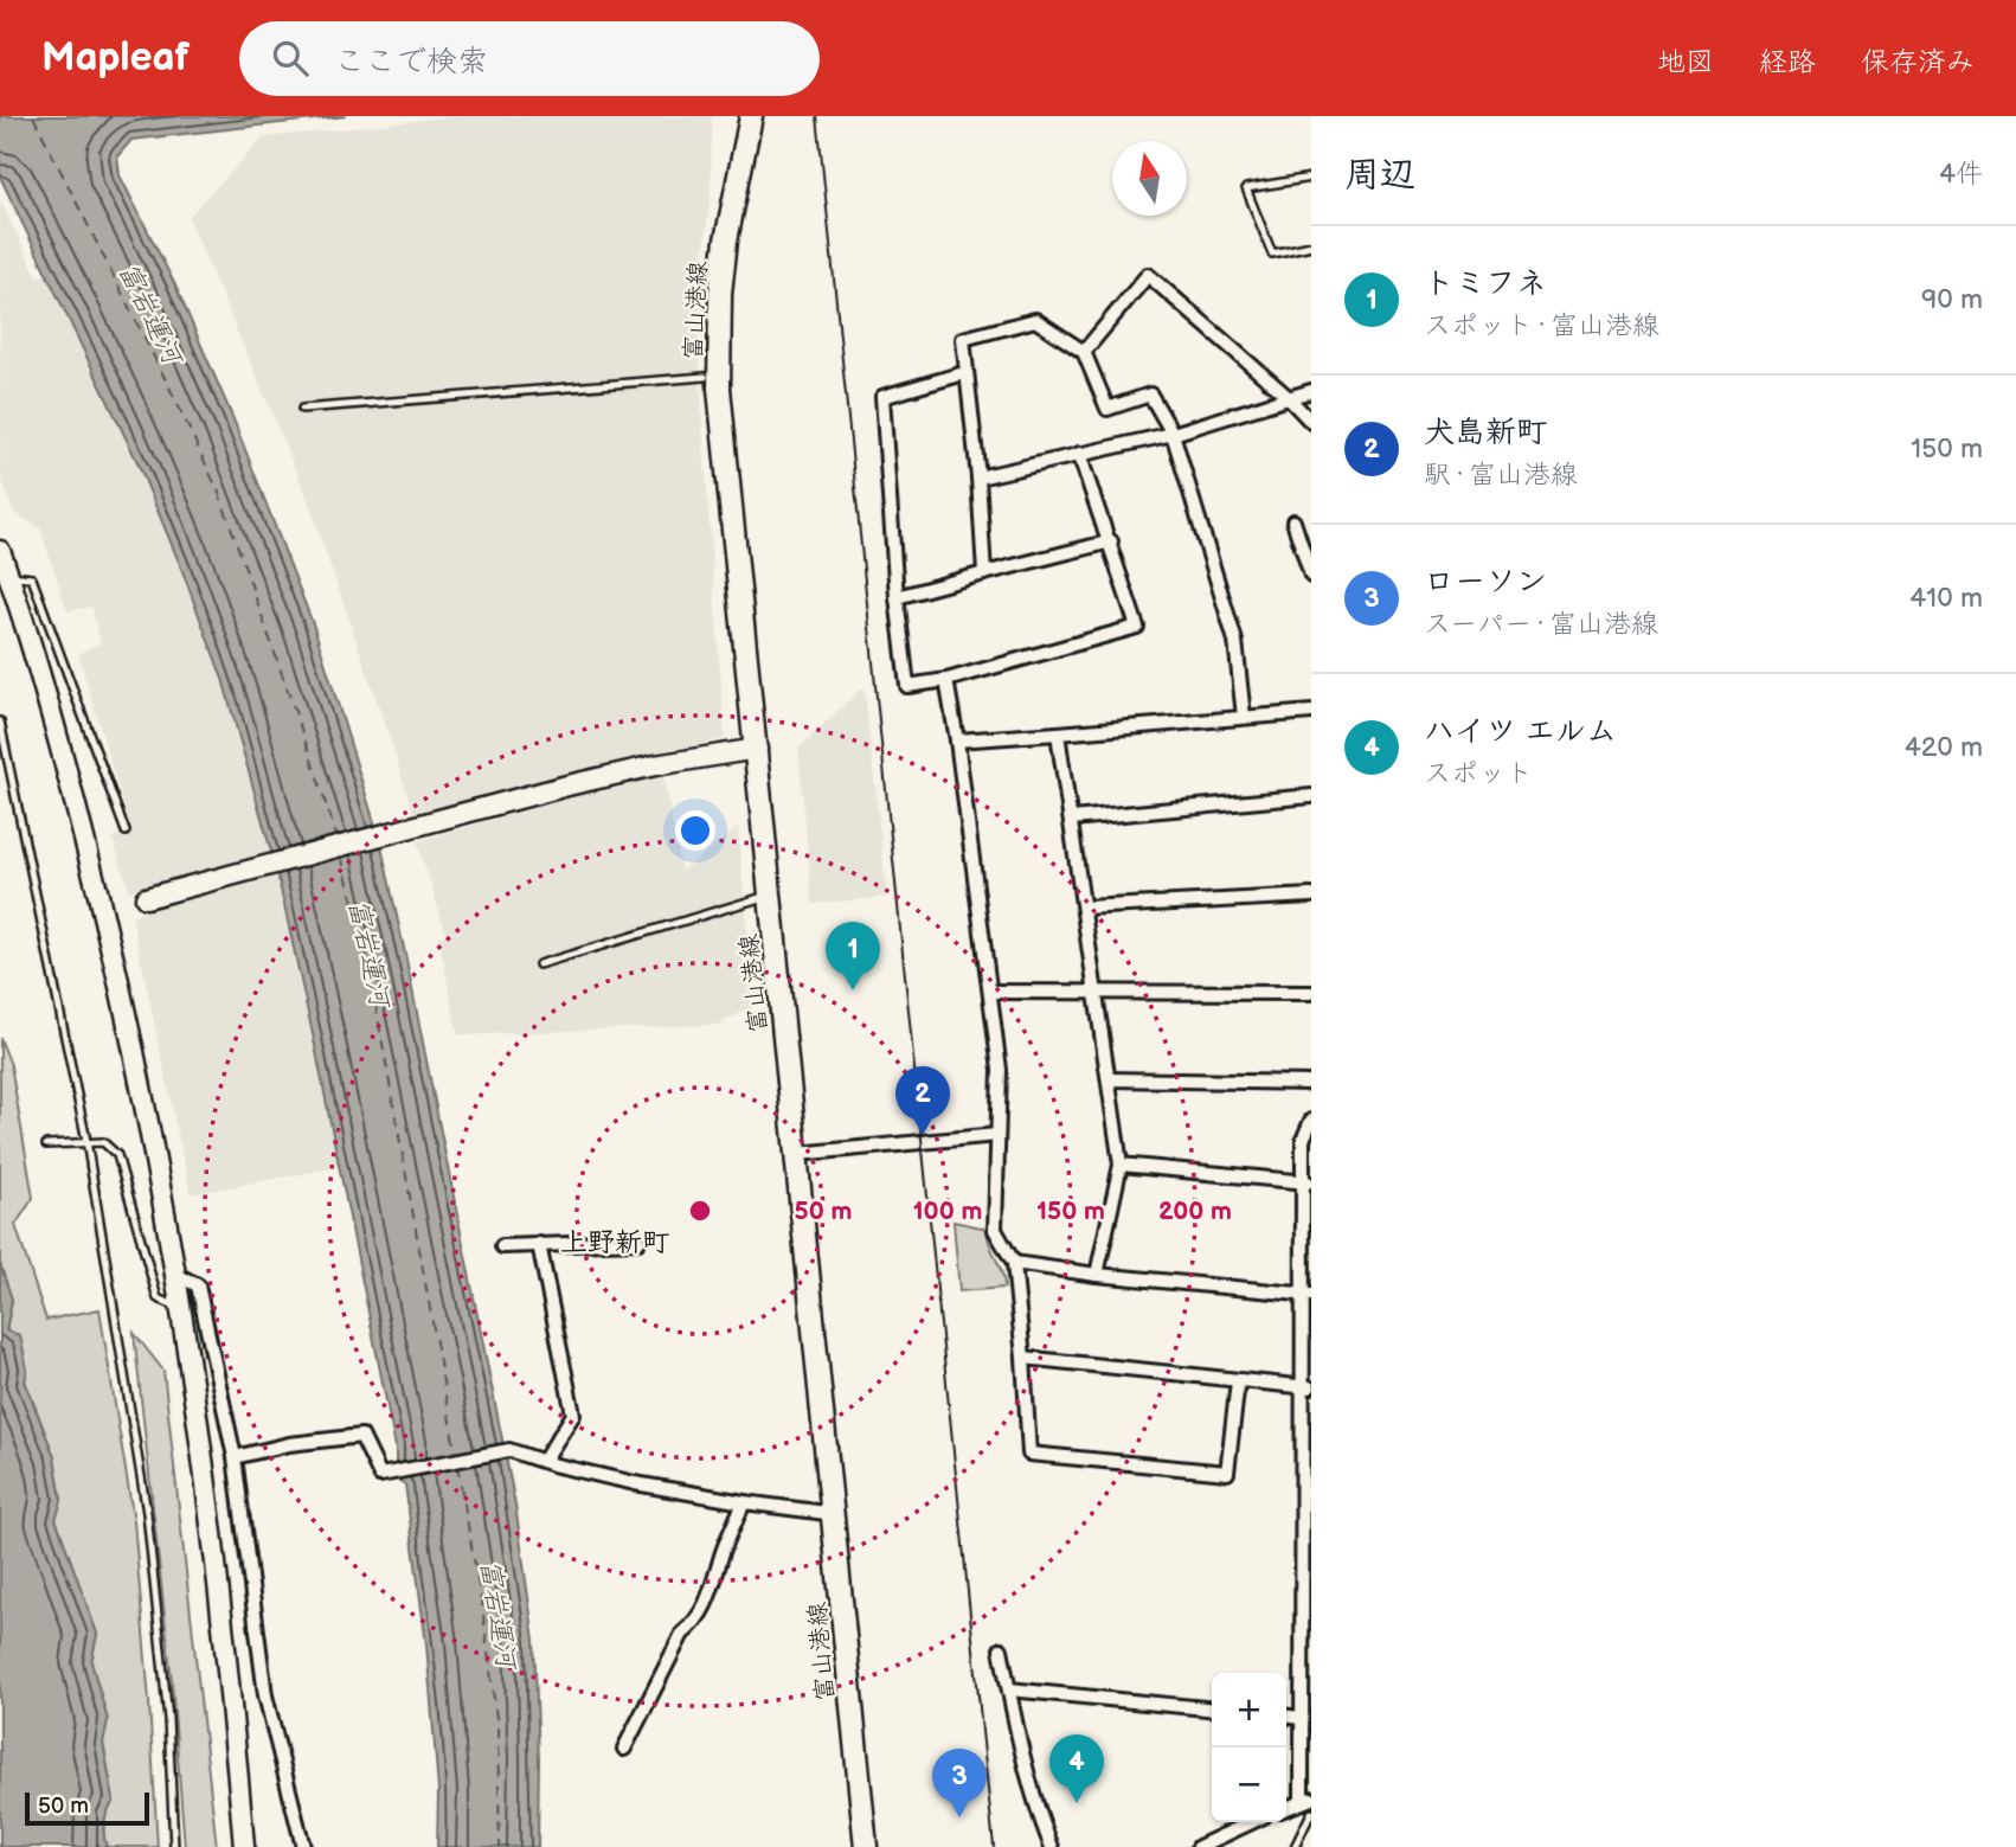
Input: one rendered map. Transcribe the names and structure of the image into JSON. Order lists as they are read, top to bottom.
{
  "streets": {
    "main road": ["富山港線"]
  },
  "districts": ["上野新町"],
  "water": ["富岩運河"],
  "scale_bar": "50 m",
  "north": "top",
  "page": {
    "header": "Mapleaf",
    "search": "ここで検索",
    "nav": ["地図", "経路", "保存済み"],
    "heading": ["周辺", "4件"],
    "list": [
      {
        "mark": "1",
        "name": "トミフネ",
        "note": "スポット · 富山港線",
        "value": "90 m"
      },
      {
        "mark": "2",
        "name": "犬島新町",
        "note": "駅 · 富山港線",
        "value": "150 m"
      },
      {
        "mark": "3",
        "name": "ローソン",
        "note": "スーパー · 富山港線",
        "value": "410 m"
      },
      {
        "mark": "4",
        "name": "ハイツ エルム",
        "note": "スポット",
        "value": "420 m"
      }
    ],
    "pins": [
      "1",
      "2",
      "4",
      "3"
    ],
    "map_buttons": ["+", "−"],
    "scale": "50 m"
  },
  "rings": [
    "50 m",
    "100 m",
    "150 m",
    "200 m"
  ]
}
